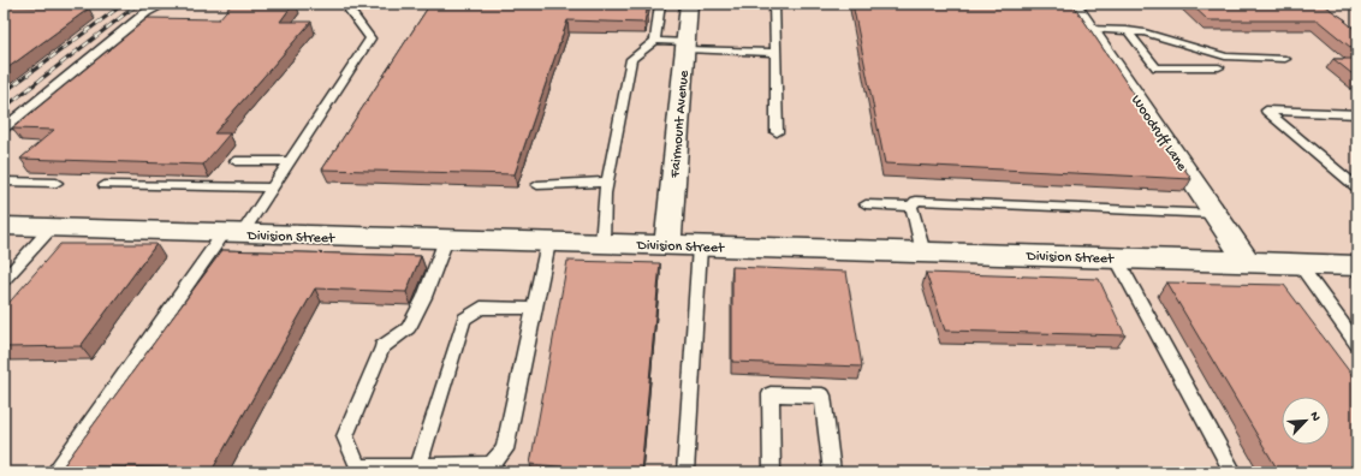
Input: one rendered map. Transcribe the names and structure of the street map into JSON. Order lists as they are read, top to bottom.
{
  "streets": {
    "street": ["Fairmount Avenue", "Woodruff Lane", "Division Street"]
  },
  "crossings": [
    ["Fairmount Avenue", "Division Street"],
    ["Woodruff Lane", "Division Street"]
  ],
  "north": "top right"
}
